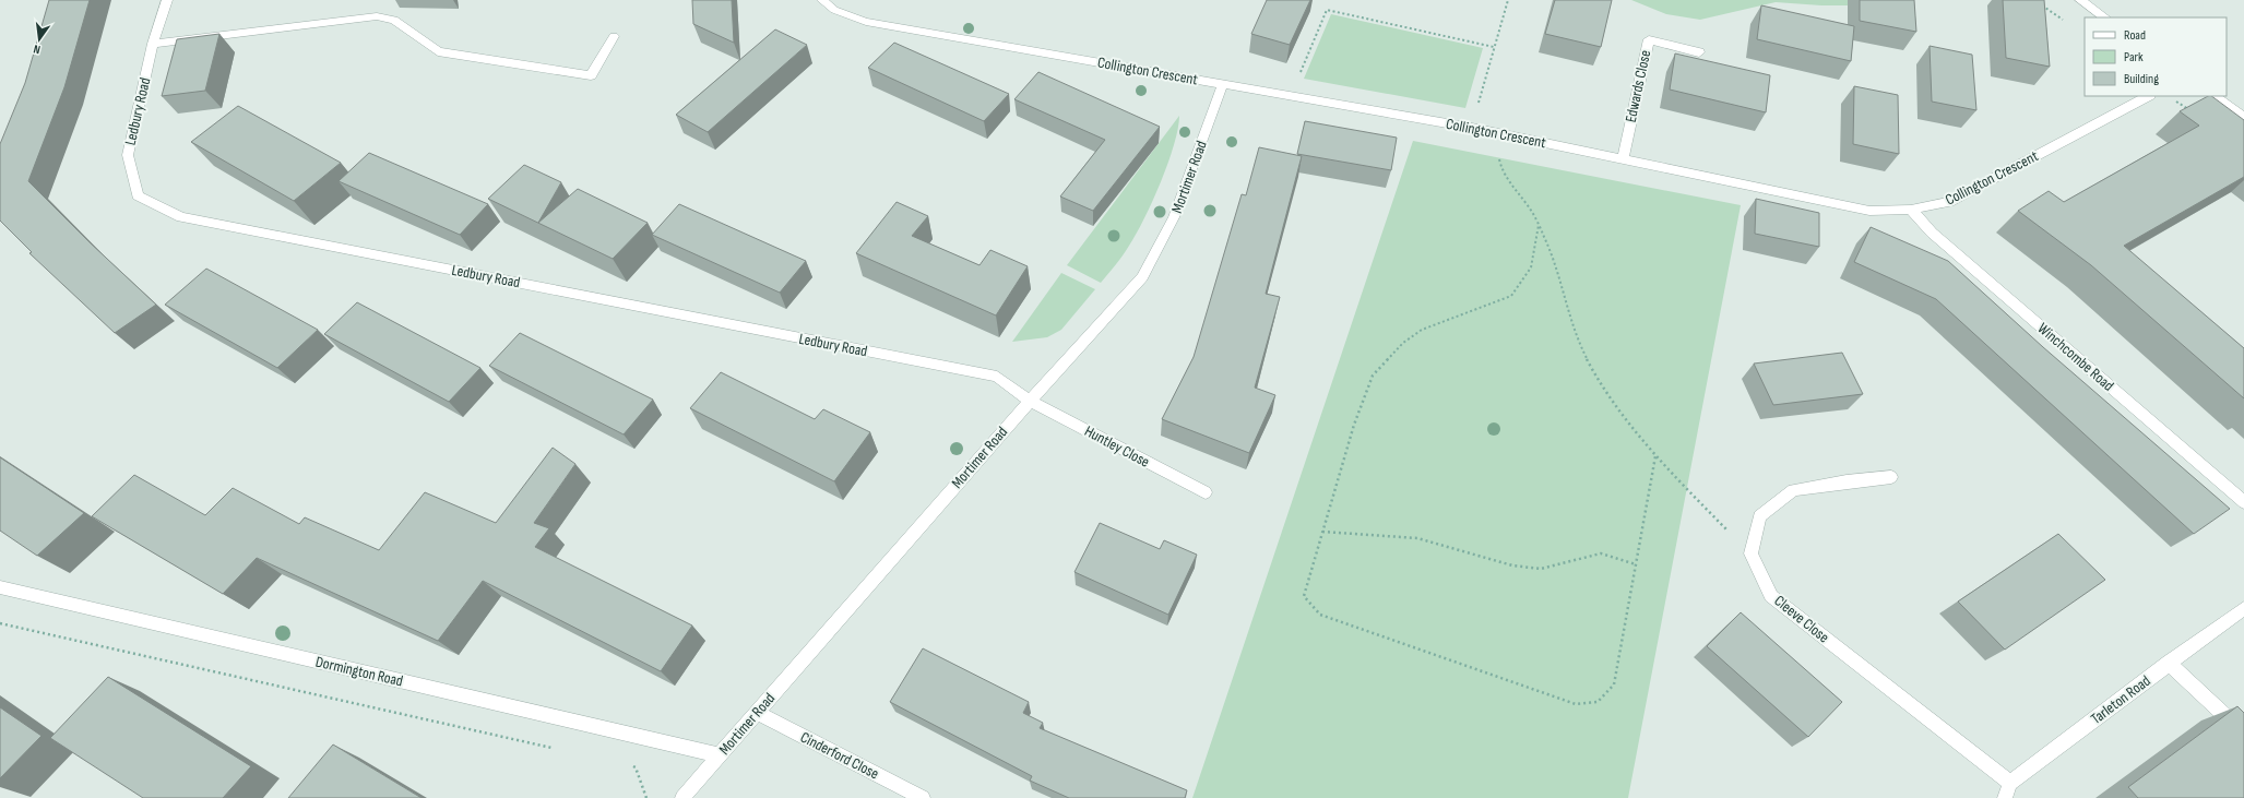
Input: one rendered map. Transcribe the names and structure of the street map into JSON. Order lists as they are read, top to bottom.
{
  "streets": {
    "street": [
      "Collington Crescent",
      "Edwards Close",
      "Ledbury Road",
      "Mortimer Road",
      "Winchcombe Road",
      "Huntley Close",
      "Cleeve Close",
      "Dormington Road",
      "Tarleton Road",
      "Cinderford Close"
    ]
  },
  "crossings": [
    ["Collington Crescent", "Edwards Close"],
    ["Collington Crescent", "Mortimer Road"],
    ["Collington Crescent", "Winchcombe Road"],
    ["Ledbury Road", "Mortimer Road"],
    ["Ledbury Road", "Huntley Close"],
    ["Mortimer Road", "Huntley Close"],
    ["Mortimer Road", "Dormington Road"],
    ["Mortimer Road", "Cinderford Close"],
    ["Cleeve Close", "Tarleton Road"]
  ],
  "legend": ["Road", "Park", "Building"],
  "north": "bottom"
}
